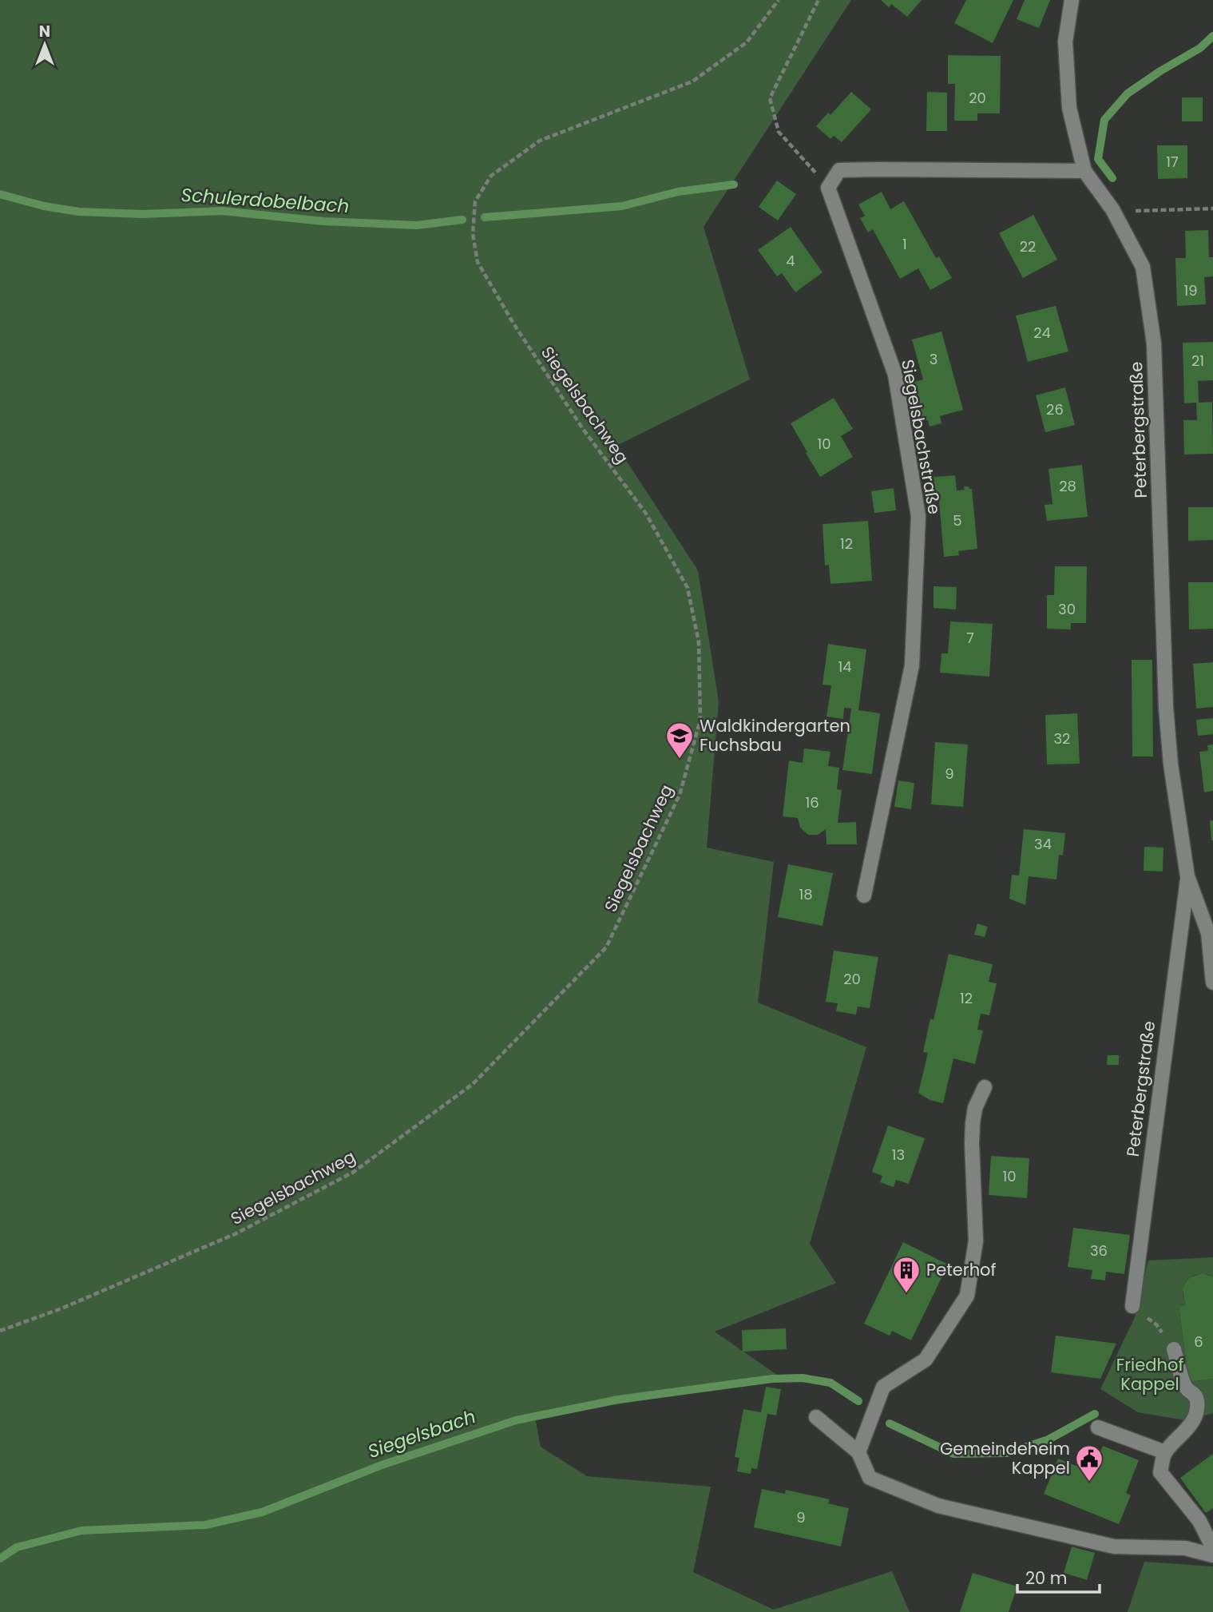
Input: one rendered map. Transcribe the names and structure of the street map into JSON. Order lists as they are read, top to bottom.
{
  "streets": {
    "street": ["Peterbergstraße", "Siegelsbachstraße"],
    "path": ["Siegelsbachweg"]
  },
  "water": ["Schulerdobelbach", "Siegelsbach"],
  "parks": ["Friedhof Kappel"],
  "places": {
    "school or university": ["Waldkindergarten Fuchsbau"],
    "building": ["Peterhof"],
    "public building": ["Gemeindeheim Kappel"]
  },
  "house_numbers": [
    "20",
    "17",
    "1",
    "22",
    "4",
    "19",
    "24",
    "3",
    "21",
    "26",
    "10",
    "28",
    "5",
    "12",
    "30",
    "7",
    "14",
    "32",
    "9",
    "16",
    "34",
    "18",
    "20",
    "12",
    "13",
    "10",
    "36",
    "6",
    "9"
  ],
  "scale_bar": "20 m",
  "north": "top"
}
